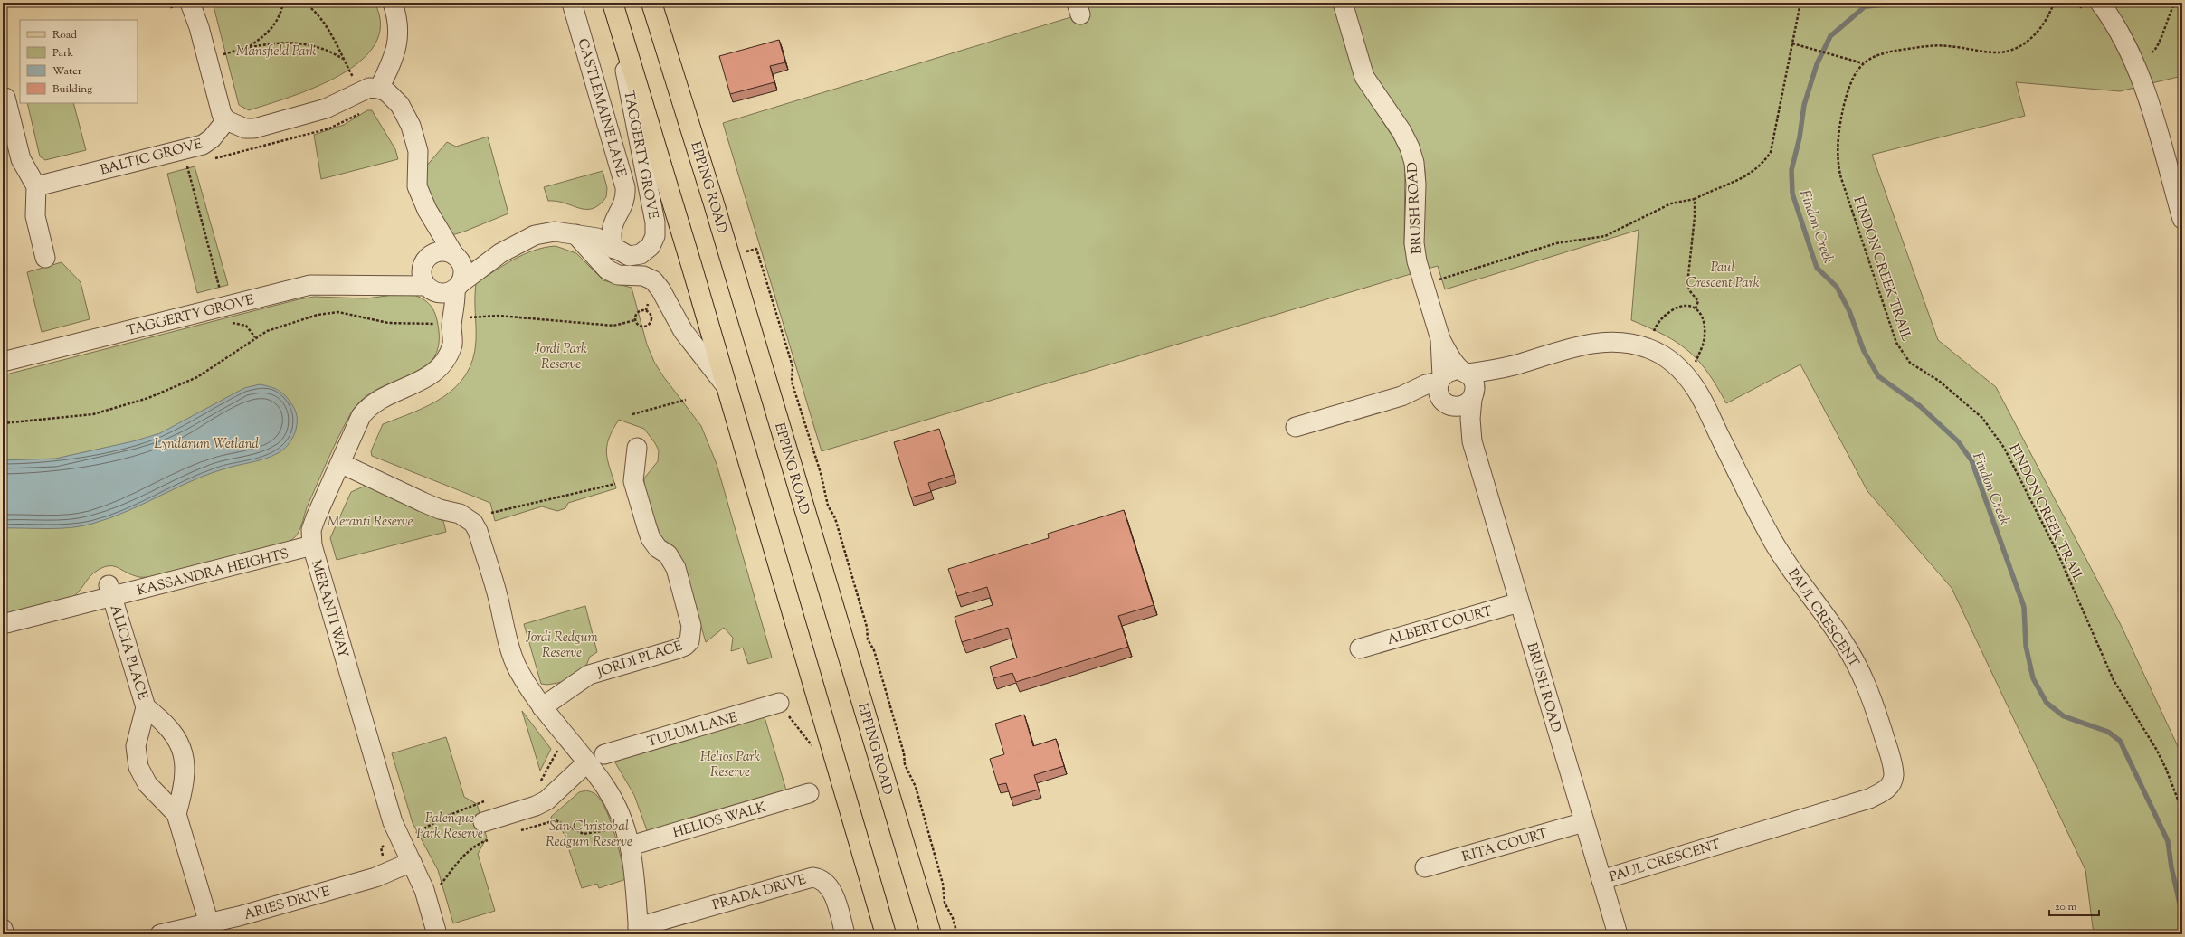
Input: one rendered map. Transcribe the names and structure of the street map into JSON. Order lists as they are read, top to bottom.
{
  "streets": {
    "main road": ["EPPING ROAD"],
    "street": [
      "CASTLEMAINE LANE",
      "TAGGERTY GROVE",
      "BALTIC GROVE",
      "BRUSH ROAD",
      "KASSANDRA HEIGHTS",
      "MERANTI WAY",
      "PAUL CRESCENT",
      "ALBERT COURT",
      "ALICIA PLACE",
      "JORDI PLACE",
      "TULUM LANE",
      "HELIOS WALK",
      "RITA COURT",
      "PRADA DRIVE",
      "ARIES DRIVE"
    ],
    "path": ["FINDON CREEK TRAIL"]
  },
  "crossings": [
    ["CASTLEMAINE LANE", "TAGGERTY GROVE"],
    ["TAGGERTY GROVE", "MERANTI WAY"],
    ["BRUSH ROAD", "PAUL CRESCENT"],
    ["BRUSH ROAD", "ALBERT COURT"],
    ["BRUSH ROAD", "RITA COURT"],
    ["KASSANDRA HEIGHTS", "MERANTI WAY"],
    ["KASSANDRA HEIGHTS", "ALICIA PLACE"],
    ["MERANTI WAY", "ARIES DRIVE"],
    ["ALICIA PLACE", "ARIES DRIVE"]
  ],
  "water": ["Findon Creek"],
  "parks": [
    "Mansfield Park",
    "Paul Crescent Park",
    "Jordi Park Reserve",
    "Lyndarum Wetland",
    "Meranti Reserve",
    "Jordi Redgum Reserve",
    "Helios Park Reserve",
    "Palenque Park Reserve",
    "San Christobal Redgum Reserve"
  ],
  "legend": [
    "Road",
    "Park",
    "Water",
    "Building"
  ],
  "scale_bar": "20 m"
}
